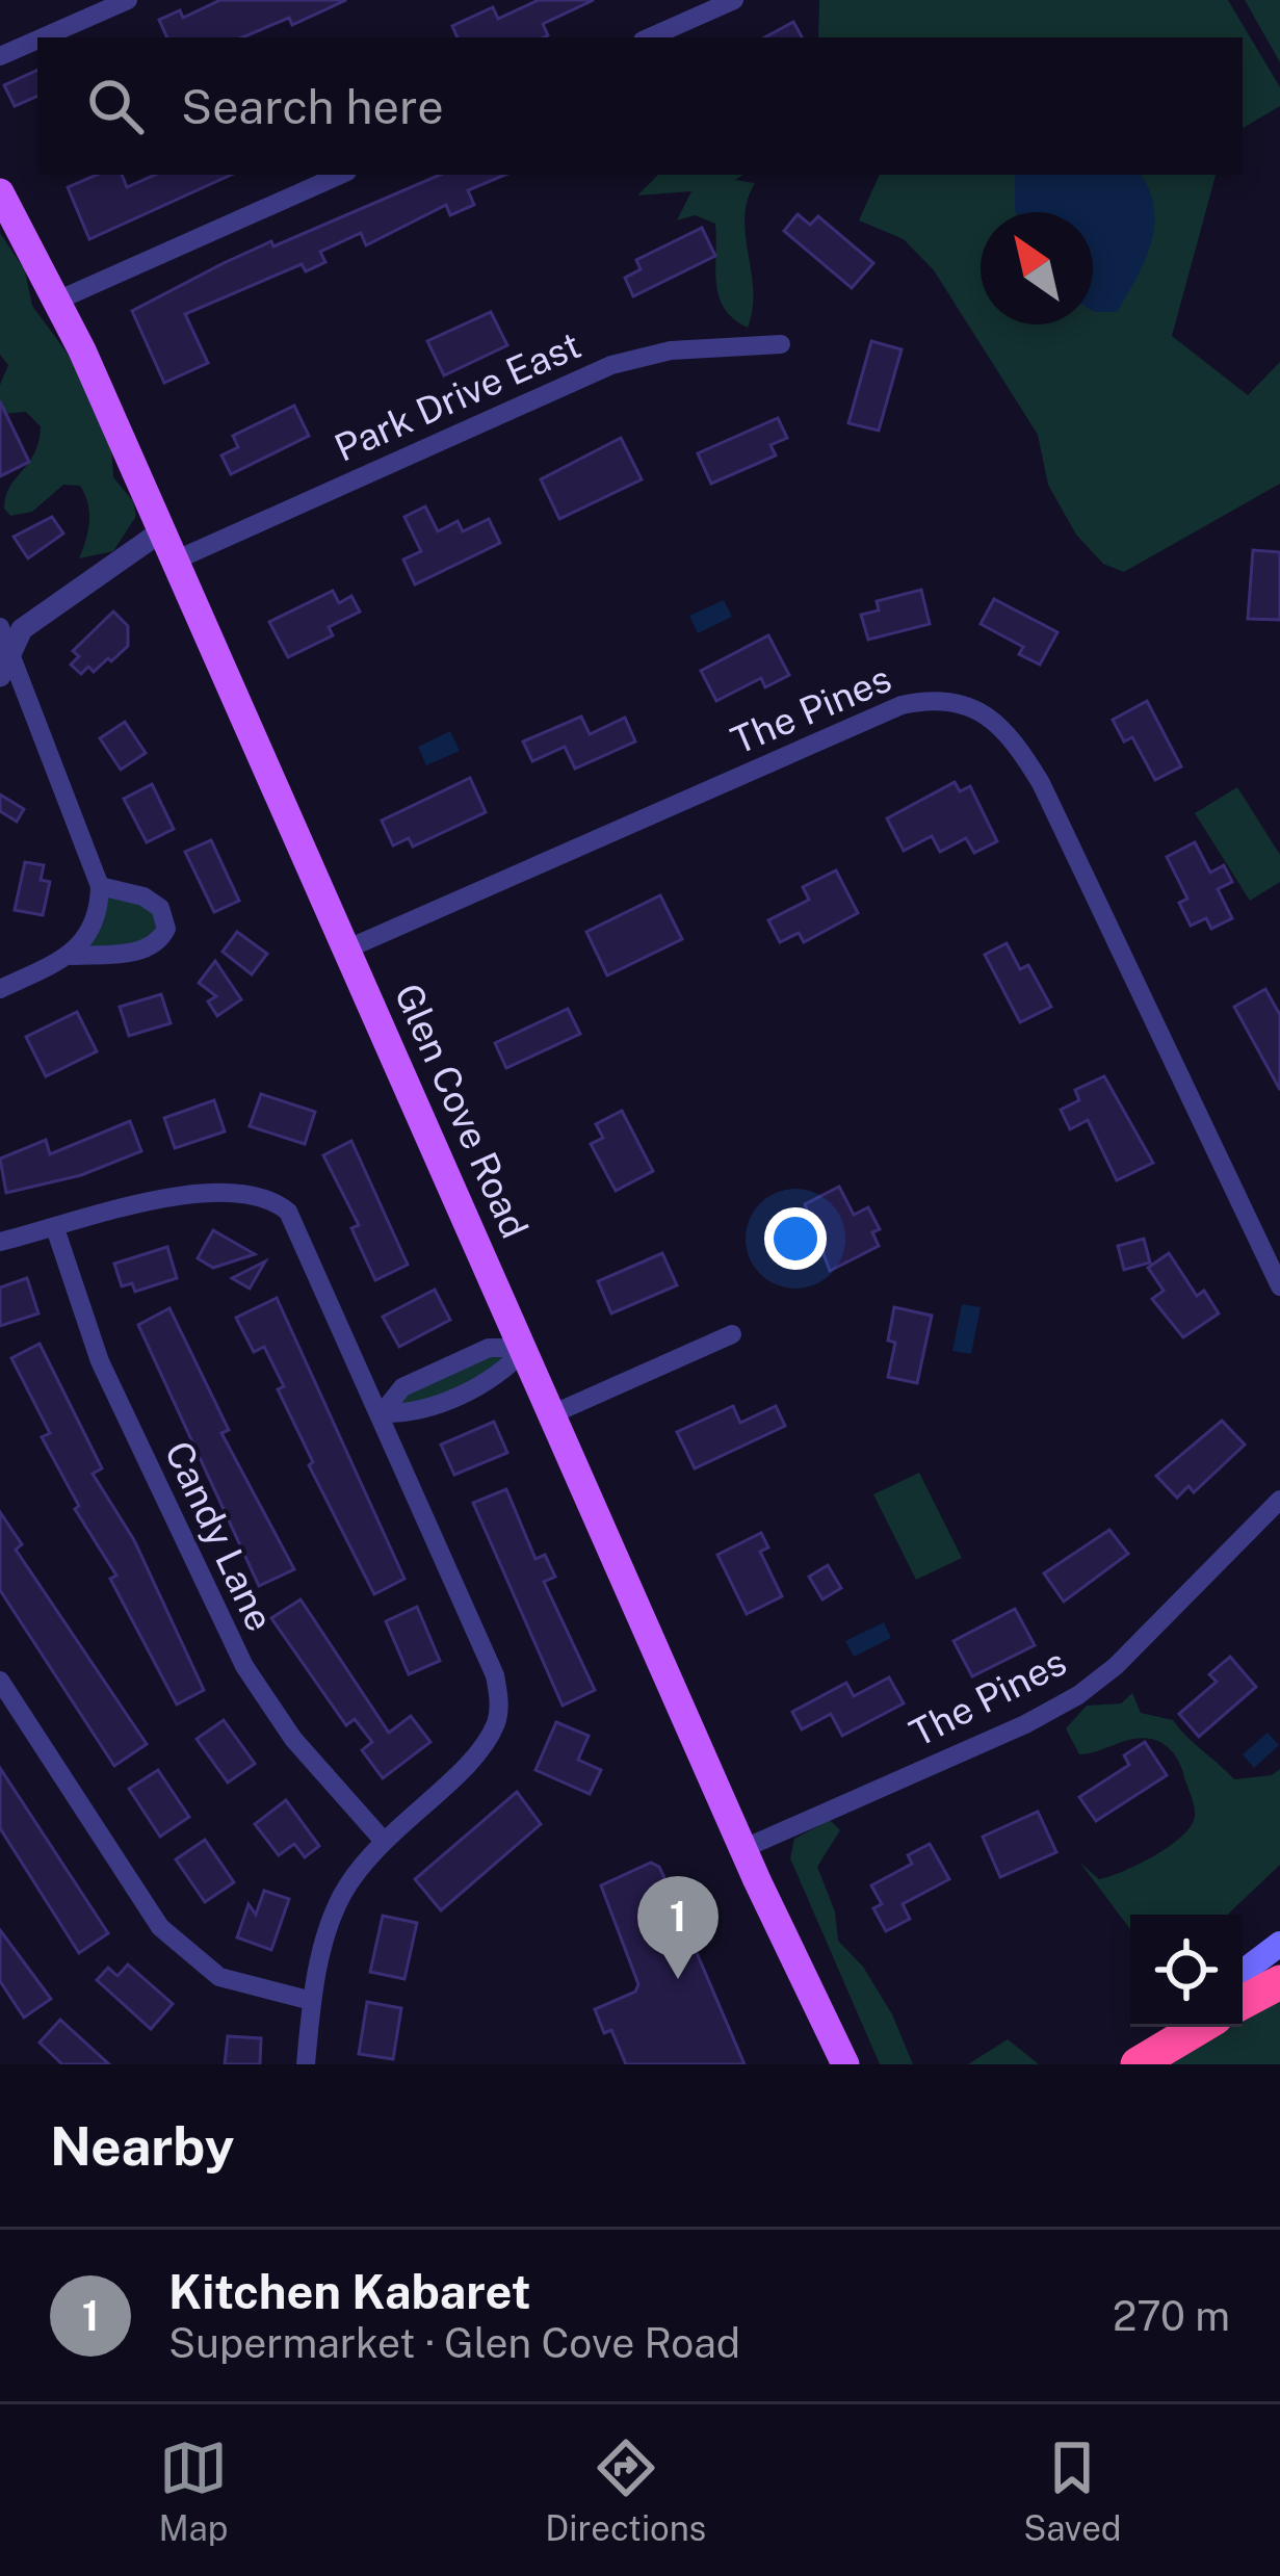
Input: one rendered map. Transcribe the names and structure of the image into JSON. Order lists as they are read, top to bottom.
{
  "streets": {
    "main road": ["Glen Cove Road"],
    "street": ["Park Drive East", "The Pines", "Candy Lane"]
  },
  "crossings": [
    ["Park Drive East", "Glen Cove Road"],
    ["The Pines", "Glen Cove Road"]
  ],
  "north": "top left",
  "page": {
    "search": "Search here",
    "pins": "1",
    "heading": "Nearby",
    "list": [
      {
        "mark": "1",
        "name": "Kitchen Kabaret",
        "note": "Supermarket · Glen Cove Road",
        "value": "270 m"
      }
    ],
    "nav": ["Map", "Directions", "Saved"]
  }
}
